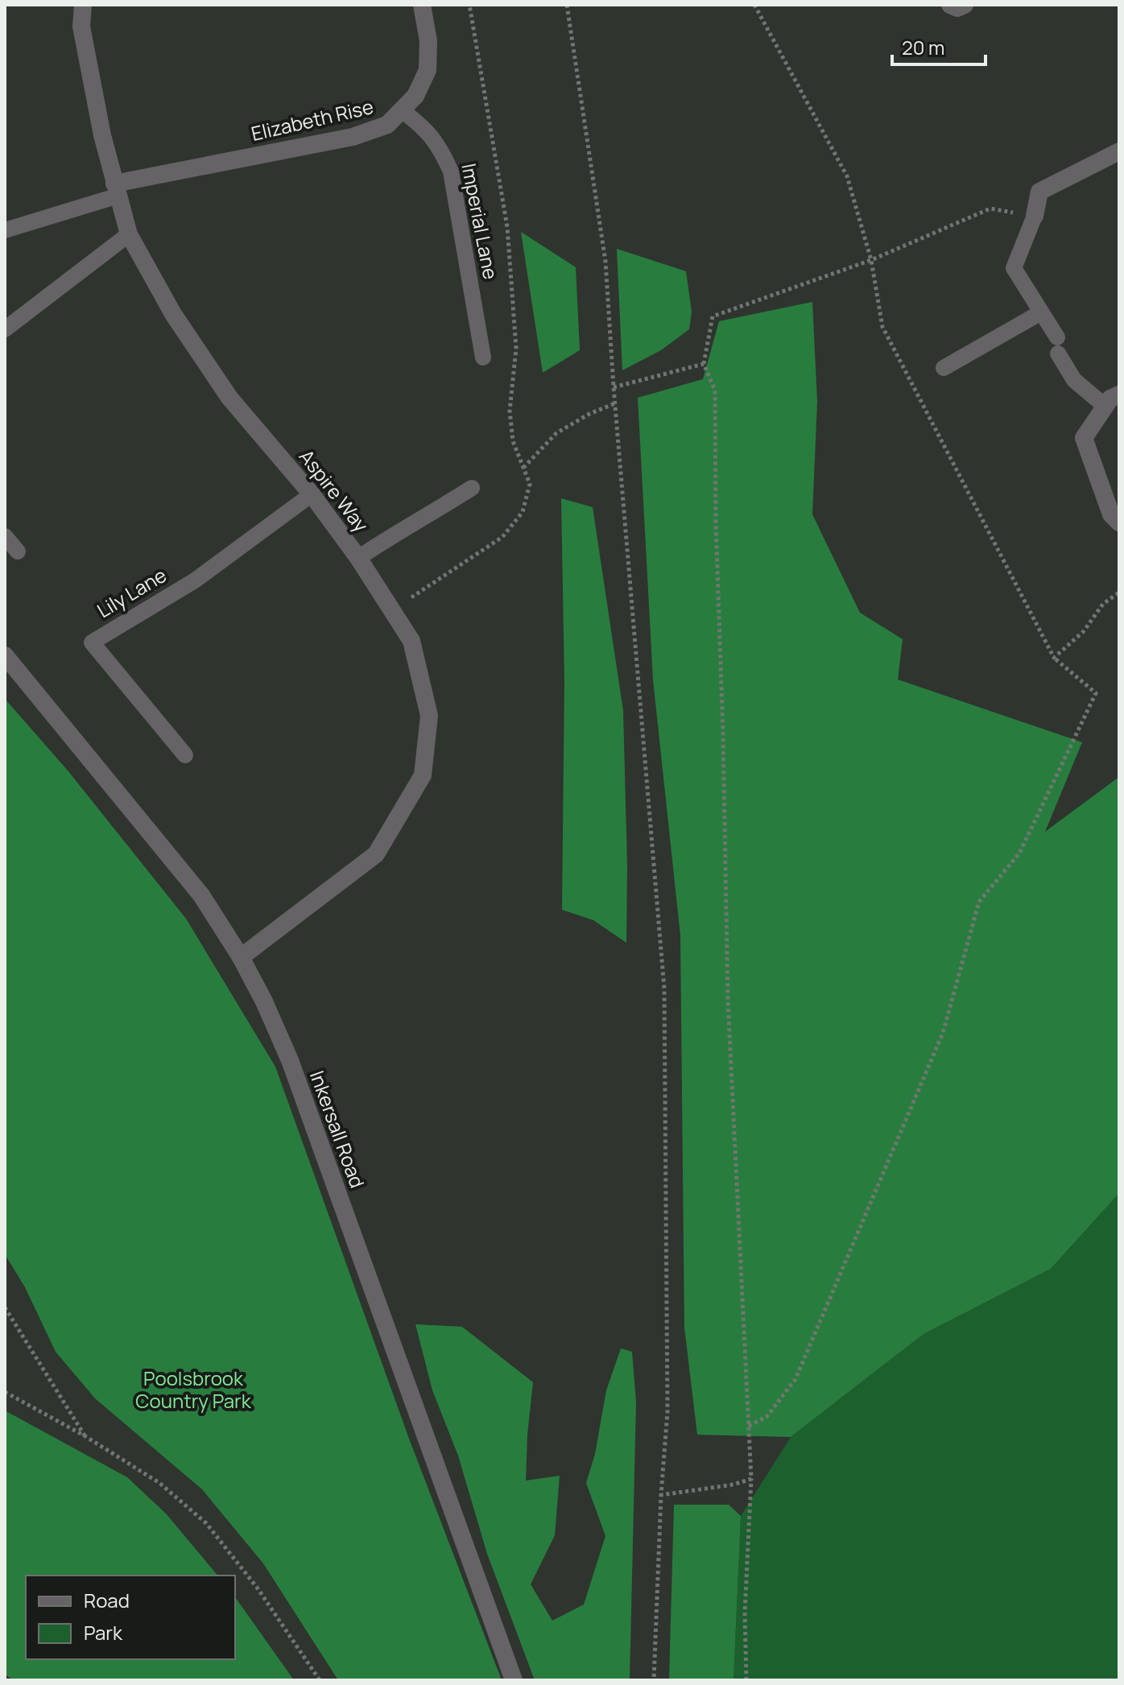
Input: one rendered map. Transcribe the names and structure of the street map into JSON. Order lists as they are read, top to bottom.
{
  "streets": {
    "street": ["Elizabeth Rise", "Aspire Way", "Inkersall Road"],
    "lane": ["Imperial Lane", "Lily Lane"]
  },
  "crossings": [
    ["Elizabeth Rise", "Imperial Lane"],
    ["Elizabeth Rise", "Aspire Way"],
    ["Aspire Way", "Lily Lane"],
    ["Aspire Way", "Inkersall Road"]
  ],
  "parks": ["Poolsbrook Country Park"],
  "legend": ["Road", "Park"],
  "scale_bar": "20 m"
}
